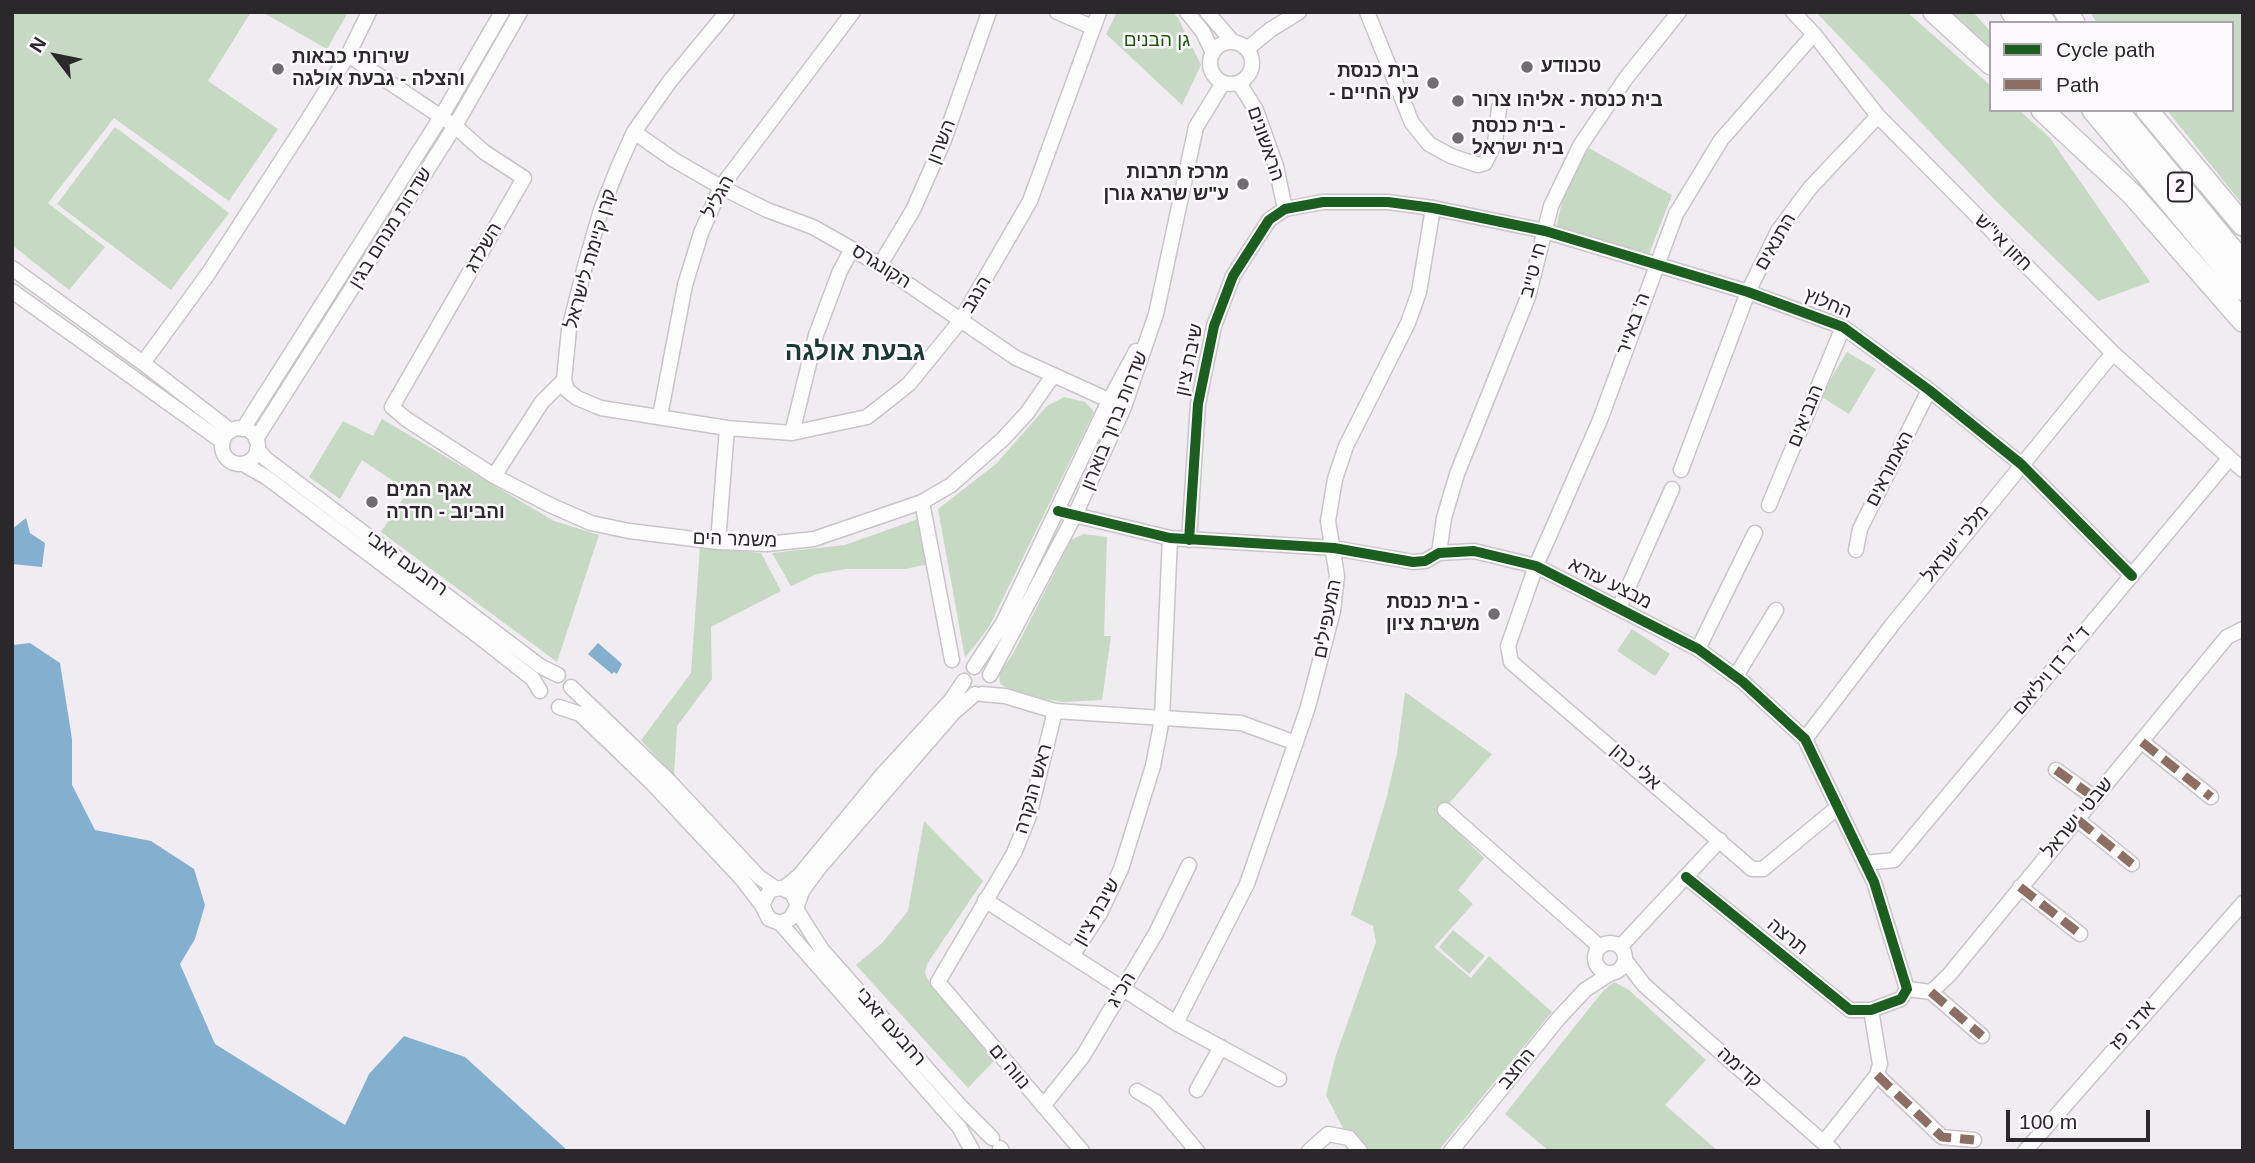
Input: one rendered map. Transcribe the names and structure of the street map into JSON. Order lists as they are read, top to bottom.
{
  "streets": {
    "highway": ["2"],
    "street": [
      "השרון",
      "הראשונים",
      "הגליל",
      "שדרות מנחם בגין",
      "התנאים",
      "חזון אי\"ש",
      "השלדג",
      "קרן קיימת לישראל",
      "הקונגרס",
      "חי טייב",
      "הנגב",
      "החלוץ",
      "ה' באייר",
      "שיבת ציון",
      "הנביאים",
      "שדרות ברוך בוארון",
      "האמוראים",
      "משמר הים",
      "מלכי ישראל",
      "רחבעם זאבי",
      "מבצע עזרא",
      "המעפילים",
      "ד״ר דן ויליאם",
      "אלי כהן",
      "ראש הנקרה",
      "שבטי ישראל",
      "תרצה",
      "הכ\"ג",
      "אדני פז",
      "נווה ים",
      "קדימה",
      "החצב"
    ]
  },
  "crossings": [
    ["השרון", "הקונגרס"],
    ["הראשונים", "החלוץ"],
    ["הראשונים", "שיבת ציון"],
    ["הראשונים", "שדרות ברוך בוארון"],
    ["הגליל", "הקונגרס"],
    ["הגליל", "הנגב"],
    ["שדרות מנחם בגין", "השלדג"],
    ["שדרות מנחם בגין", "רחבעם זאבי"],
    ["התנאים", "חזון אי\"ש"],
    ["התנאים", "החלוץ"],
    ["חזון אי\"ש", "ה' באייר"],
    ["חזון אי\"ש", "מלכי ישראל"],
    ["חזון אי\"ש", "ד״ר דן ויליאם"],
    ["השלדג", "משמר הים"],
    ["קרן קיימת לישראל", "הקונגרס"],
    ["קרן קיימת לישראל", "הנגב"],
    ["הקונגרס", "הנגב"],
    ["הקונגרס", "שדרות ברוך בוארון"],
    ["הקונגרס", "משמר הים"],
    ["חי טייב", "החלוץ"],
    ["חי טייב", "מבצע עזרא"],
    ["החלוץ", "ה' באייר"],
    ["החלוץ", "שיבת ציון"],
    ["החלוץ", "הנביאים"],
    ["החלוץ", "האמוראים"],
    ["החלוץ", "מלכי ישראל"],
    ["החלוץ", "המעפילים"],
    ["החלוץ", "ד״ר דן ויליאם"],
    ["ה' באייר", "מבצע עזרא"],
    ["ה' באייר", "אלי כהן"],
    ["שיבת ציון", "מבצע עזרא"],
    ["שדרות ברוך בוארון", "מבצע עזרא"],
    ["מלכי ישראל", "מבצע עזרא"],
    ["מבצע עזרא", "המעפילים"],
    ["מבצע עזרא", "ד״ר דן ויליאם"],
    ["מבצע עזרא", "אלי כהן"],
    ["ראש הנקרה", "נווה ים"],
    ["הכ\"ג", "נווה ים"],
    ["קדימה", "החצב"]
  ],
  "districts": ["גבעת אולגה"],
  "parks": ["גן הבנים"],
  "places": [
    "טכנודע",
    "שירותי כבאות והצלה - גבעת אולגה",
    "בית כנסת - עץ החיים",
    "בית כנסת - אליהו צרור",
    "בית כנסת - בית ישראל",
    "מרכז תרבות ע\"ש שרגא גורן",
    "אגף המים והביוב - חדרה",
    "בית כנסת - משיבת ציון"
  ],
  "legend": ["Cycle path", "Path"],
  "scale_bar": "100 m",
  "north": "top left"
}
